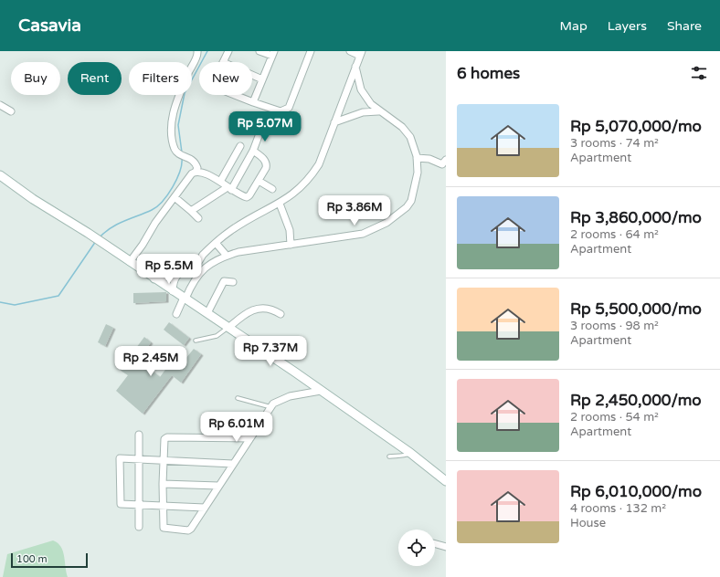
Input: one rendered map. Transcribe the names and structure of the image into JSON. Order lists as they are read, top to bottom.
{
  "scale_bar": "100 m",
  "page": {
    "header": "Casavia",
    "nav": ["Map", "Layers", "Share"],
    "heading": "6 homes",
    "chip": [
      "Buy",
      "Rent",
      "Filters",
      "New"
    ],
    "list": [
      {
        "name": "Rp 5,070,000/mo",
        "note": "3 rooms · 74 m² · Apartment"
      },
      {
        "name": "Rp 3,860,000/mo",
        "note": "2 rooms · 64 m² · Apartment"
      },
      {
        "name": "Rp 5,500,000/mo",
        "note": "3 rooms · 98 m² · Apartment"
      },
      {
        "name": "Rp 2,450,000/mo",
        "note": "2 rooms · 54 m² · Apartment"
      },
      {
        "name": "Rp 6,010,000/mo",
        "note": "4 rooms · 132 m² · House"
      }
    ],
    "price": [
      "Rp 5.07M",
      "Rp 3.86M",
      "Rp 5.5M",
      "Rp 7.37M",
      "Rp 2.45M",
      "Rp 6.01M"
    ],
    "scale": "100 m"
  }
}
